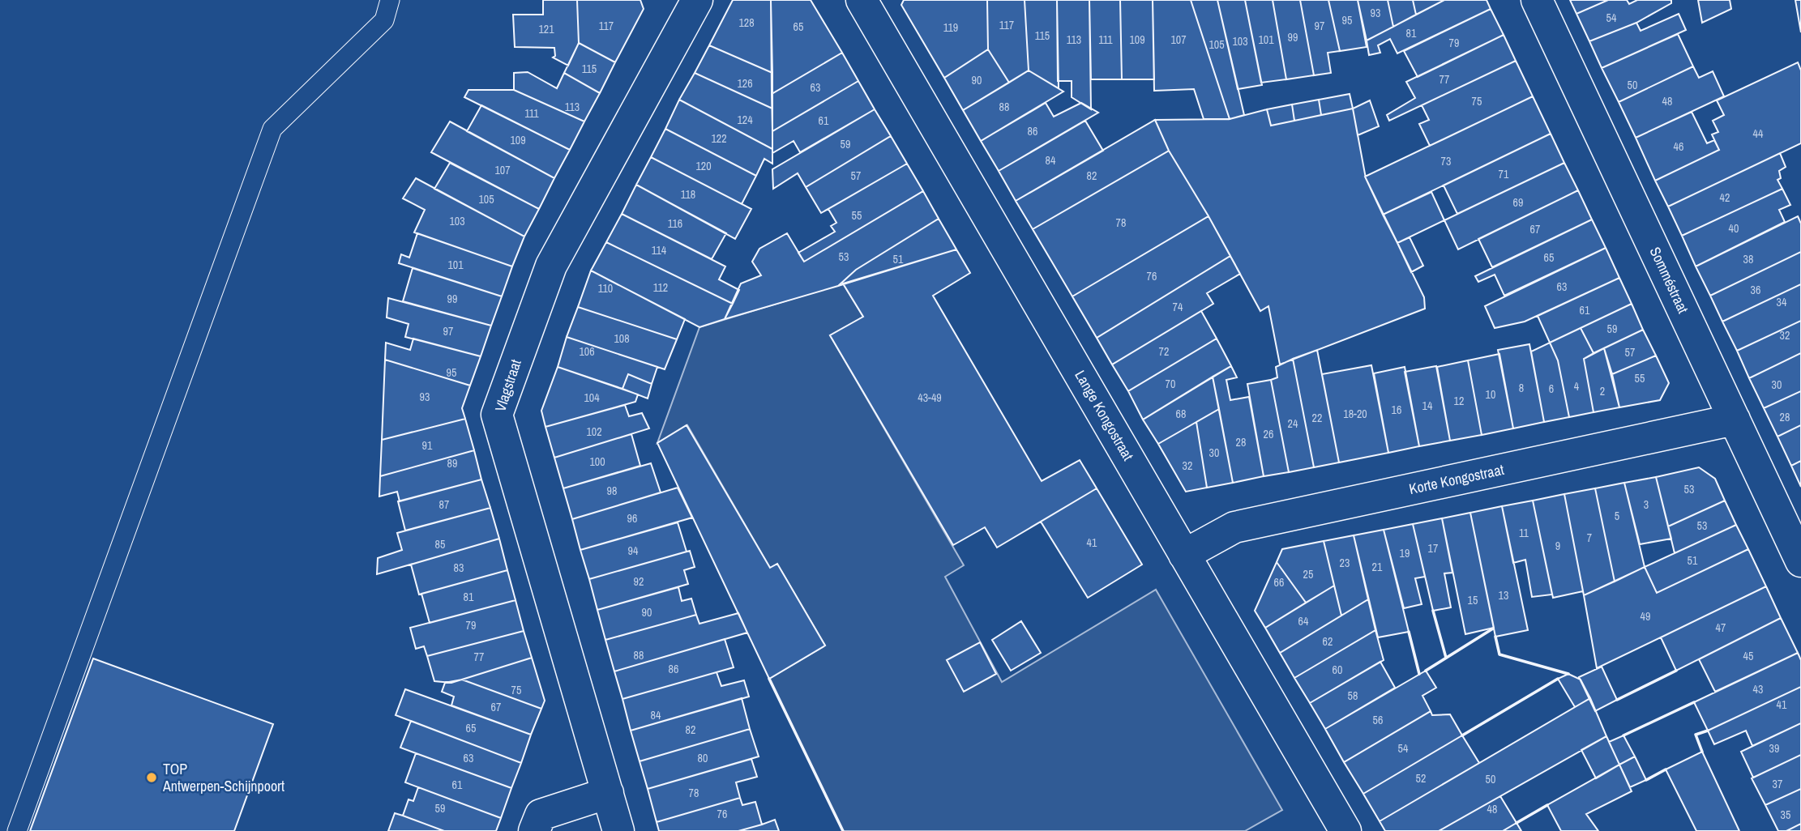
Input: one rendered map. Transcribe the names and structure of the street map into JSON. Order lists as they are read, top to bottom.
{
  "streets": {
    "street": [
      "Somméstraat",
      "Vlagstraat",
      "Lange Kongostraat",
      "Korte Kongostraat"
    ]
  },
  "crossings": [
    ["Somméstraat", "Korte Kongostraat"],
    ["Lange Kongostraat", "Korte Kongostraat"]
  ],
  "places": ["TOP Antwerpen-Schijnpoort"],
  "house_numbers": [
    "93",
    "54",
    "95",
    "128",
    "117",
    "117",
    "97",
    "65",
    "119",
    "121",
    "81",
    "115",
    "99",
    "113",
    "111",
    "109",
    "107",
    "101",
    "103",
    "79",
    "105",
    "115",
    "77",
    "90",
    "126",
    "50",
    "63",
    "75",
    "48",
    "113",
    "88",
    "111",
    "124",
    "61",
    "86",
    "44",
    "122",
    "109",
    "59",
    "46",
    "84",
    "73",
    "120",
    "107",
    "71",
    "57",
    "82",
    "118",
    "42",
    "105",
    "69",
    "55",
    "103",
    "78",
    "116",
    "40",
    "67",
    "114",
    "53",
    "65",
    "51",
    "38",
    "101",
    "76",
    "63",
    "112",
    "110",
    "36",
    "99",
    "34",
    "74",
    "61",
    "59",
    "97",
    "32",
    "108",
    "106",
    "72",
    "57",
    "95",
    "55",
    "70",
    "30",
    "4",
    "8",
    "6",
    "2",
    "10",
    "93",
    "104",
    "43-49",
    "12",
    "14",
    "16",
    "68",
    "18-20",
    "28",
    "22",
    "24",
    "102",
    "26",
    "28",
    "91",
    "30",
    "100",
    "89",
    "32",
    "53",
    "98",
    "87",
    "3",
    "5",
    "96",
    "53",
    "11",
    "7",
    "41",
    "85",
    "9",
    "17",
    "94",
    "19",
    "51",
    "23",
    "21",
    "83",
    "25",
    "92",
    "66",
    "13",
    "81",
    "15",
    "90",
    "49",
    "64",
    "79",
    "47",
    "62",
    "88",
    "45",
    "77",
    "86",
    "60",
    "43",
    "75",
    "58",
    "41",
    "67",
    "84",
    "56",
    "65",
    "82",
    "54",
    "39",
    "63",
    "80",
    "52",
    "50",
    "37",
    "61",
    "78",
    "59",
    "48",
    "76",
    "35"
  ]
}
